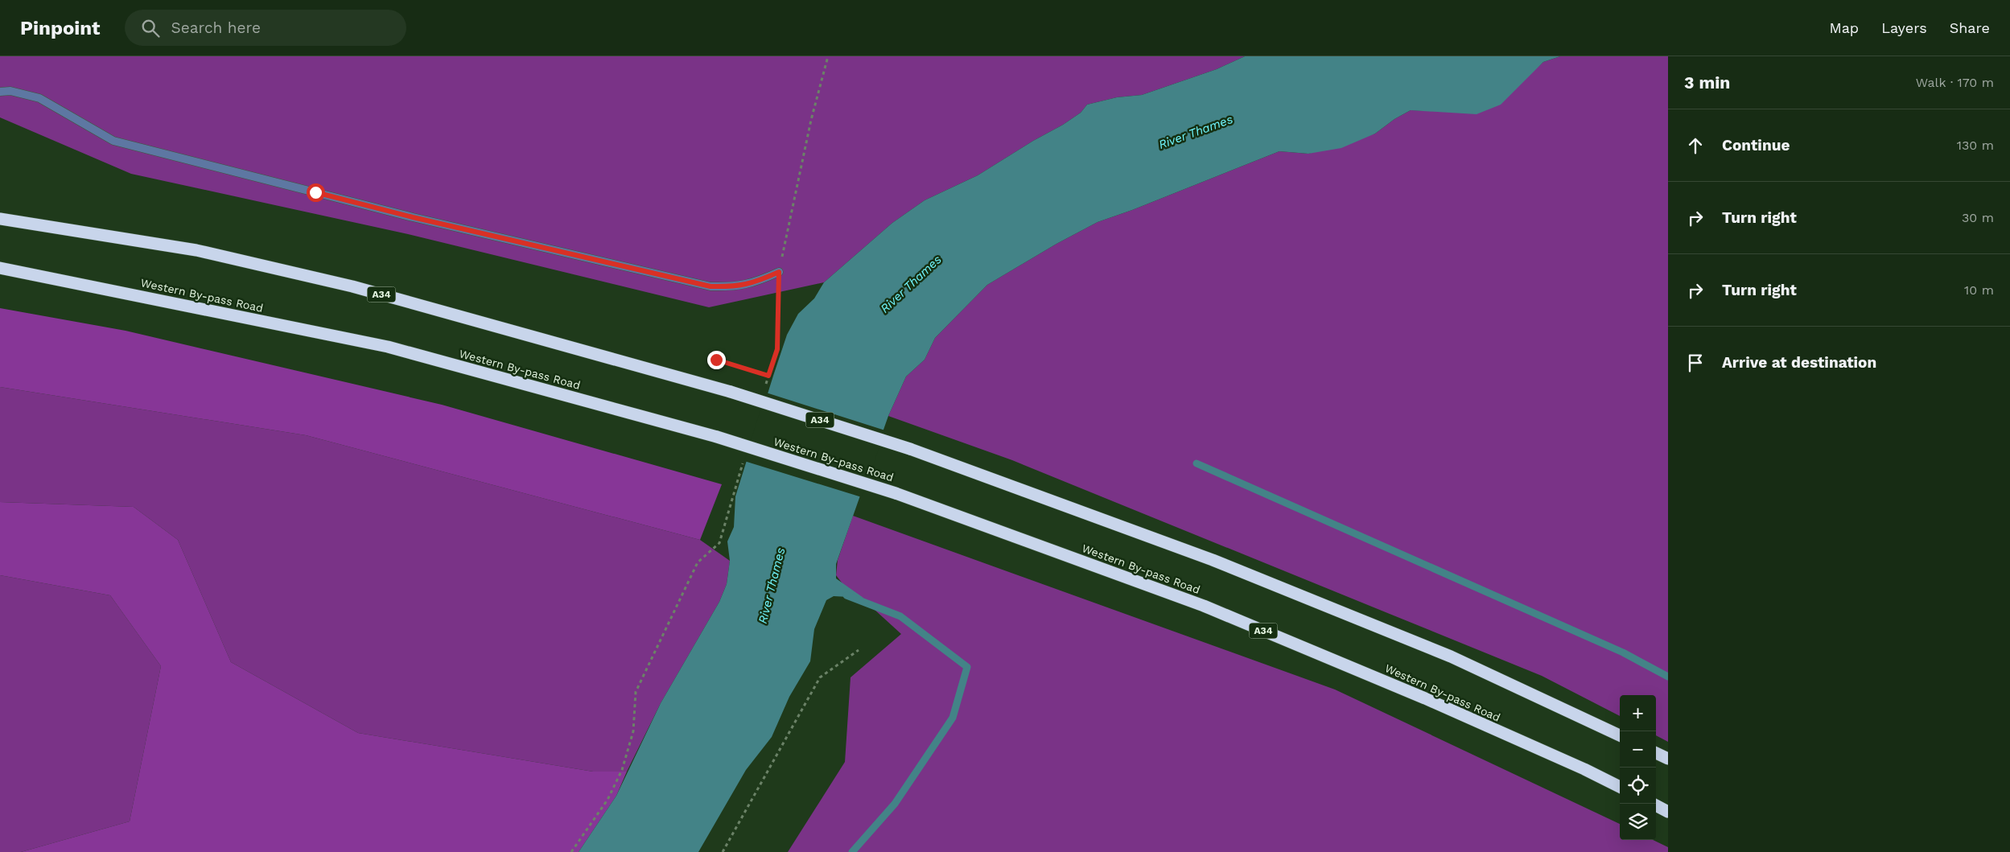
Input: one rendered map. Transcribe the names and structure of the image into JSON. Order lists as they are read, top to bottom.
{
  "streets": {
    "highway": ["A34", "Western By-pass Road"]
  },
  "water": ["River Thames"],
  "page": {
    "header": "Pinpoint",
    "search": "Search here",
    "nav": ["Map", "Layers", "Share"],
    "heading": ["3 min", "Walk · 170 m"],
    "list": [
      ["Continue", "130 m"],
      ["Turn right", "30 m"],
      ["Turn right", "10 m"],
      "Arrive at destination"
    ],
    "map_buttons": ["+", "−"]
  }
}
